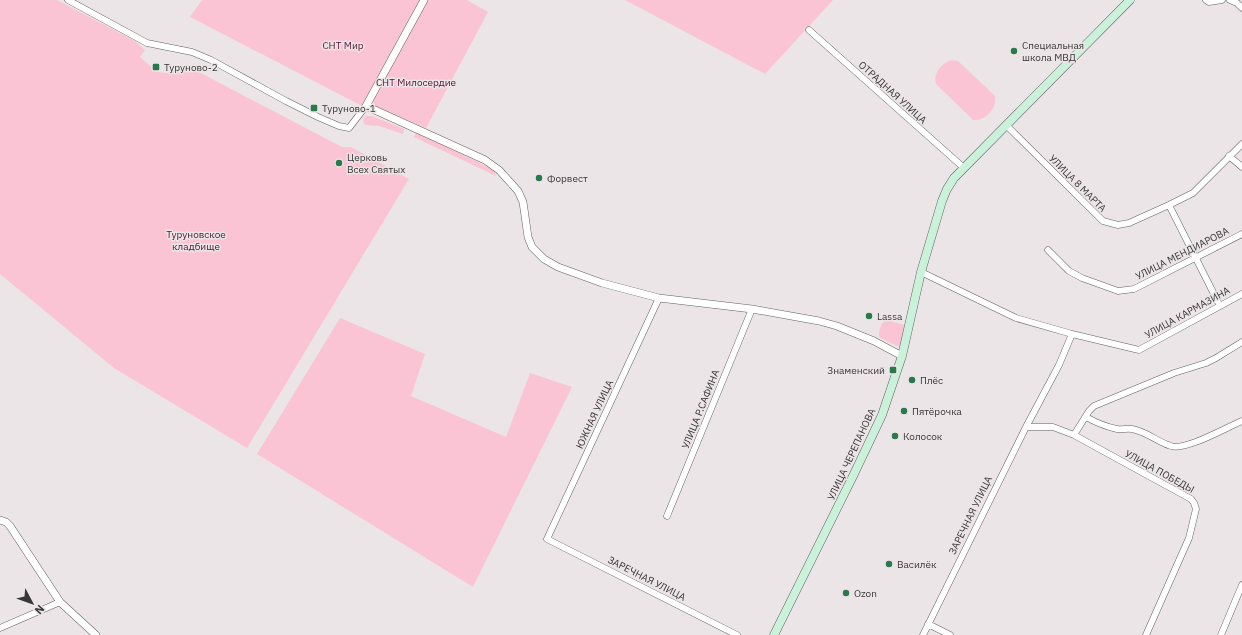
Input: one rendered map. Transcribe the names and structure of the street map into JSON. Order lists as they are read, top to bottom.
{
  "streets": {
    "main road": ["УЛИЦА ЧЕРЕПАНОВА"],
    "street": [
      "ОТРАДНАЯ УЛИЦА",
      "УЛИЦА 8 МАРТА",
      "УЛИЦА МЕНДИАРОВА",
      "УЛИЦА КАРМАЗИНА",
      "УЛИЦА Р.САФИНА",
      "ЮЖНАЯ УЛИЦА",
      "УЛИЦА ПОБЕДЫ",
      "ЗАРЕЧНАЯ УЛИЦА"
    ]
  },
  "crossings": [
    ["ОТРАДНАЯ УЛИЦА", "УЛИЦА ЧЕРЕПАНОВА"],
    ["УЛИЦА 8 МАРТА", "УЛИЦА ЧЕРЕПАНОВА"],
    ["УЛИЦА КАРМАЗИНА", "ЗАРЕЧНАЯ УЛИЦА"],
    ["ЮЖНАЯ УЛИЦА", "ЗАРЕЧНАЯ УЛИЦА"]
  ],
  "parks": ["СНТ Мир", "СНТ Милосердие", "Туруновское кладбище"],
  "places": {
    "other": [
      "Специальная школа МВД",
      "Церковь Всех Святых",
      "Форвест",
      "Lassa",
      "Плёс",
      "Пятёрочка",
      "Колосок",
      "Василёк",
      "Ozon"
    ],
    "transit": ["Туруново-2", "Туруново-1", "Знаменский"]
  },
  "north": "bottom right"
}
